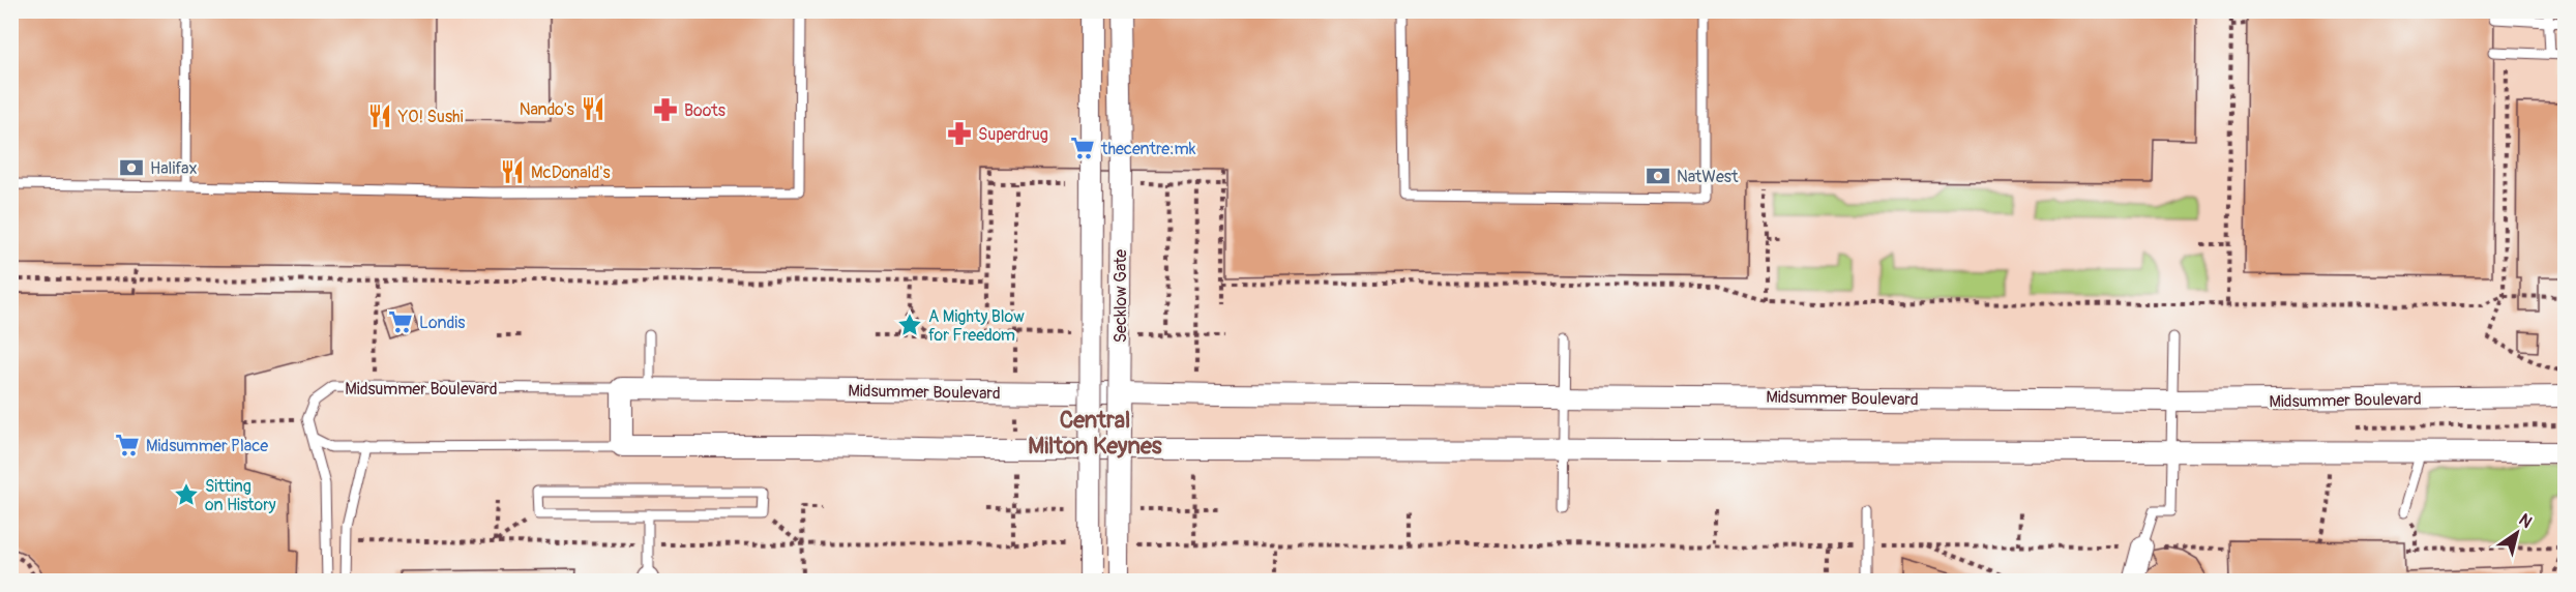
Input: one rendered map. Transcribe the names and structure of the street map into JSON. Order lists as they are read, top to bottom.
{
  "streets": {
    "street": ["Secklow Gate", "Midsummer Boulevard"]
  },
  "crossings": [
    ["Secklow Gate", "Midsummer Boulevard"]
  ],
  "districts": ["Central Milton Keynes"],
  "places": {
    "restaurant": ["Nando's", "YO! Sushi", "McDonald's"],
    "pharmacy": ["Boots", "Superdrug"],
    "supermarket": ["thecentre:mk", "Londis", "Midsummer Place"],
    "bank": ["Halifax", "NatWest"],
    "place": ["A Mighty Blow for Freedom", "Sitting on History"]
  },
  "north": "top right"
}
